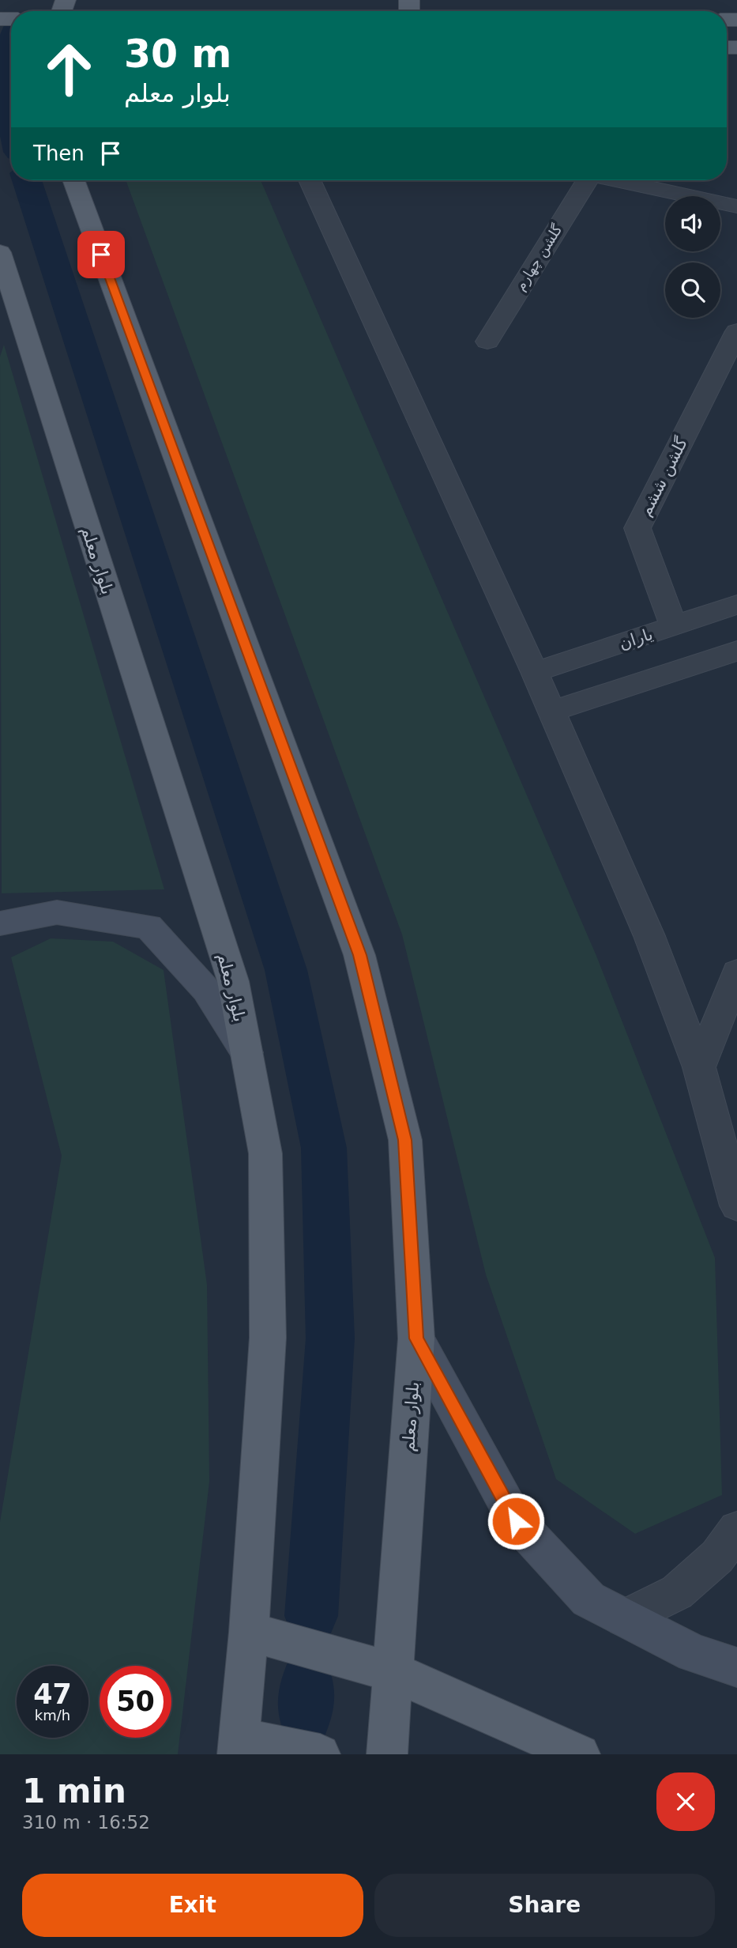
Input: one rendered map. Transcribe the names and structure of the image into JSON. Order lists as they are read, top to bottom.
{
  "streets": {
    "main road": ["بلوار معلم"],
    "street": ["گلشن چهارم", "گلشن ششم", "یاران"]
  },
  "crossings": [
    ["گلشن ششم", "یاران"]
  ],
  "page": {
    "turn": ["30 m", "بلوار معلم"],
    "then": "Then",
    "speed": "47 km/h",
    "limit": "50",
    "heading": ["1 min", "310 m · 16:52"],
    "buttons": ["Exit", "Share"]
  }
}
